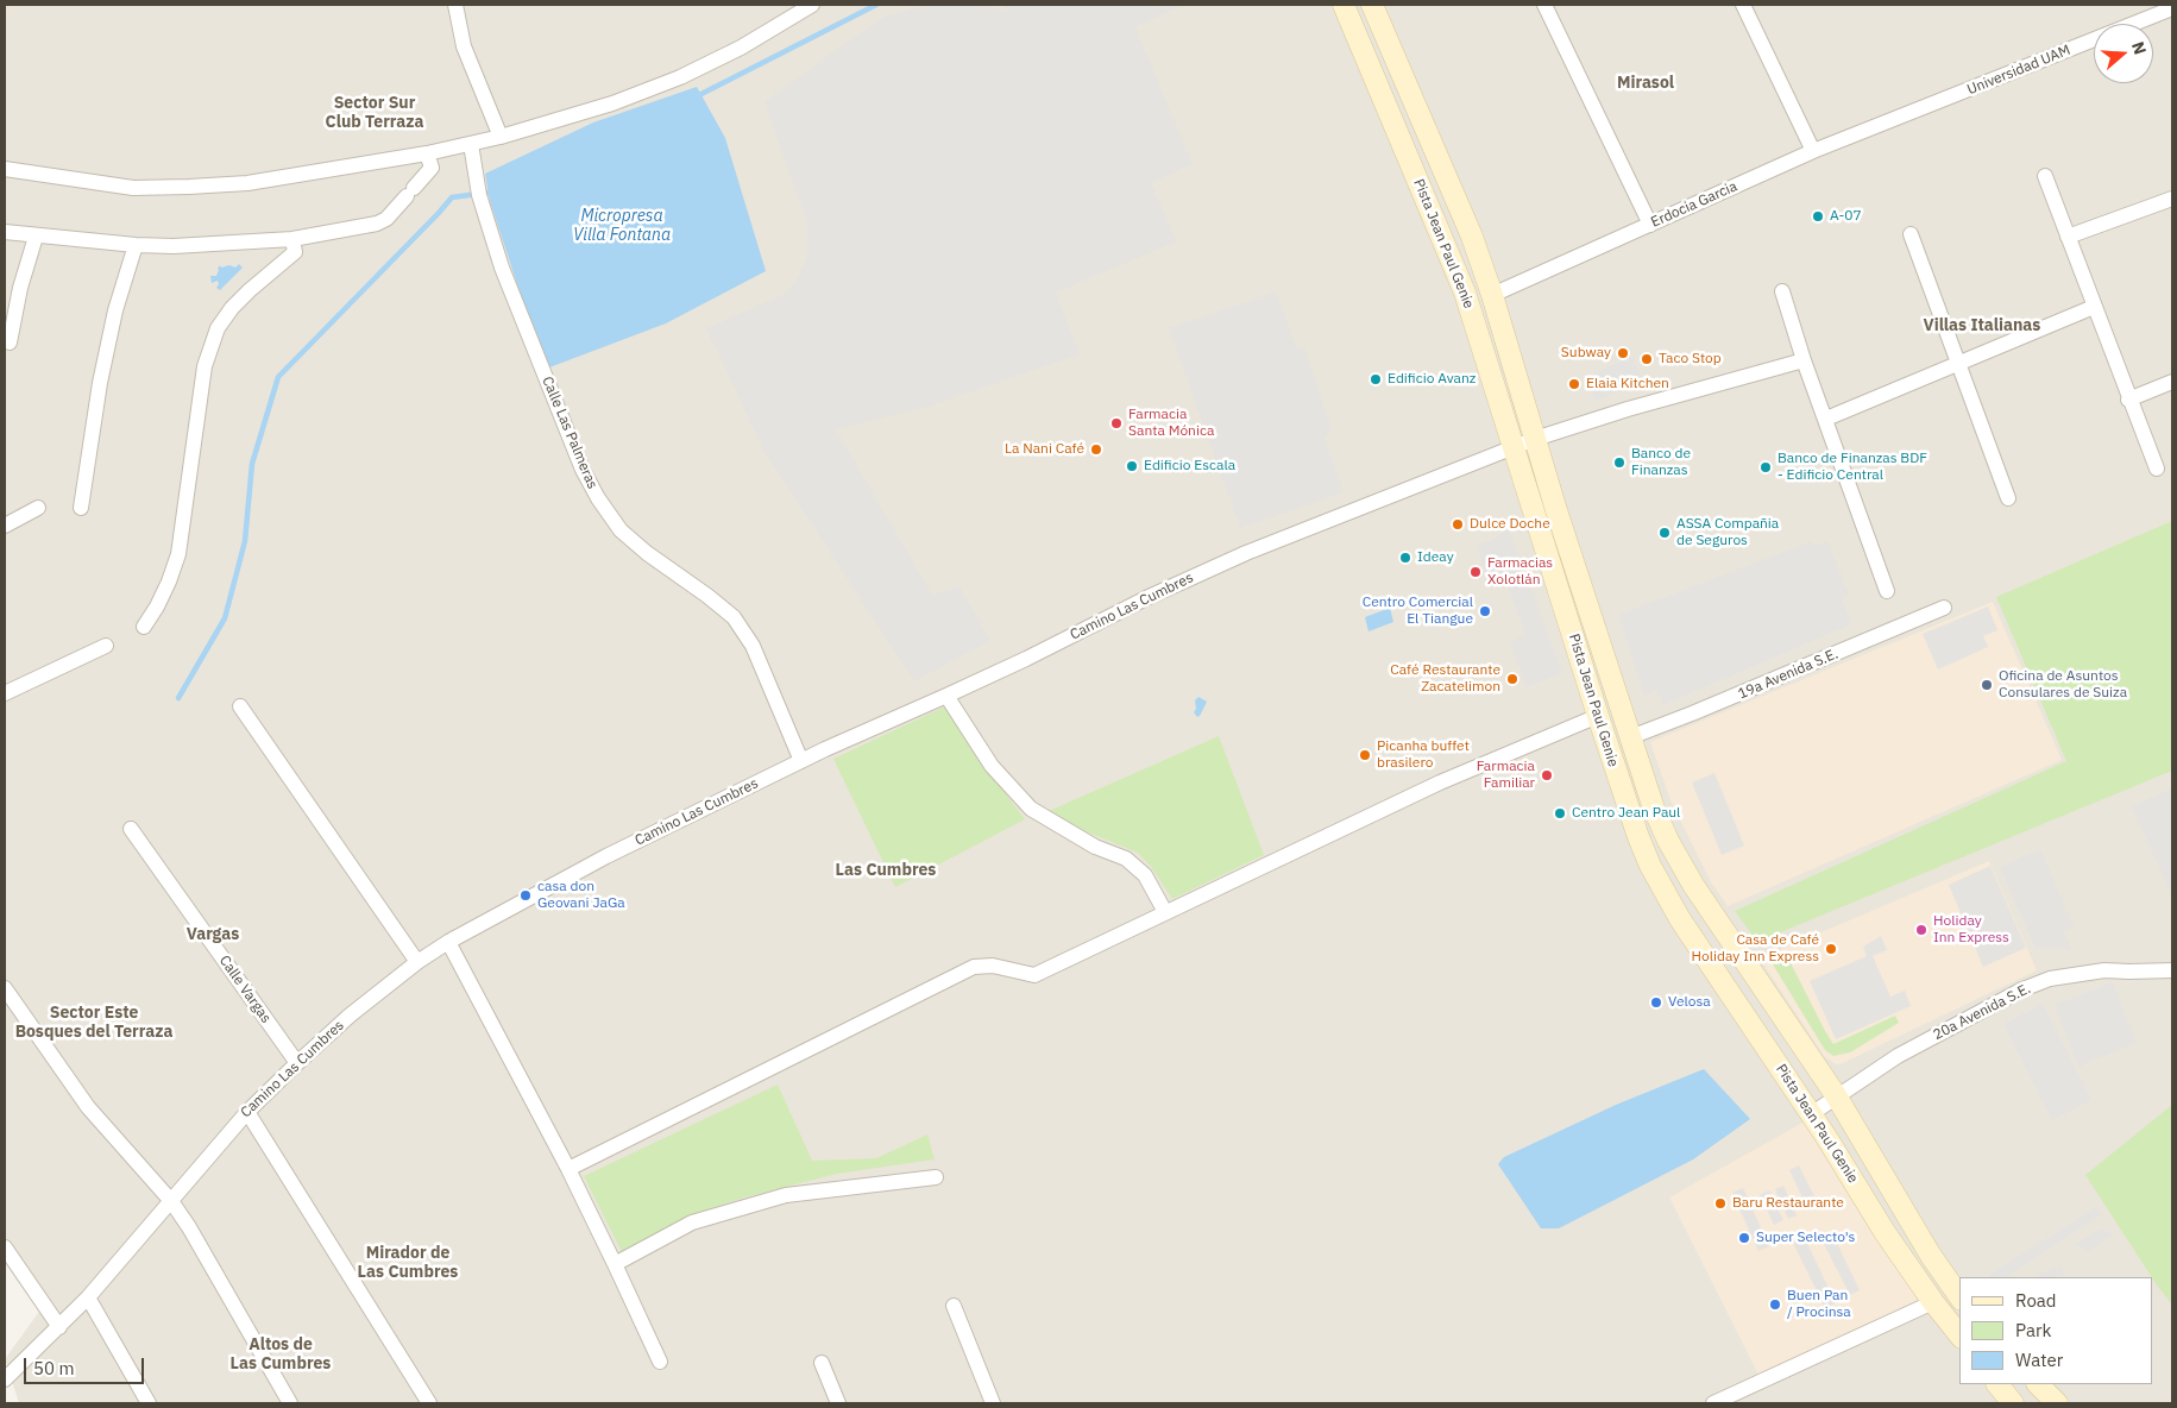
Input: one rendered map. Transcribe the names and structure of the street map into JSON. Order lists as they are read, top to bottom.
{
  "streets": {
    "main road": ["Pista Jean Paul Genie"],
    "street": [
      "Universidad UAM",
      "Erdocia Garcia",
      "Calle Las Palmeras",
      "Camino Las Cumbres",
      "19a Avenida S.E.",
      "Calle Vargas",
      "20a Avenida S.E."
    ]
  },
  "crossings": [
    ["Universidad UAM", "Erdocia Garcia"],
    ["Erdocia Garcia", "Pista Jean Paul Genie"],
    ["Pista Jean Paul Genie", "Camino Las Cumbres"],
    ["Pista Jean Paul Genie", "19a Avenida S.E."],
    ["Pista Jean Paul Genie", "20a Avenida S.E."],
    ["Calle Las Palmeras", "Camino Las Cumbres"],
    ["Camino Las Cumbres", "Calle Vargas"]
  ],
  "districts": [
    "Mirasol",
    "Sector Sur Club Terraza",
    "Villas Italianas",
    "Las Cumbres",
    "Vargas",
    "Sector Este Bosques del Terraza",
    "Mirador de Las Cumbres",
    "Altos de Las Cumbres"
  ],
  "water": ["Micropresa Villa Fontana"],
  "places": [
    "A-07",
    "Subway",
    "Taco Stop",
    "Edificio Avanz",
    "Elaia Kitchen",
    "Farmacia Santa Mónica",
    "La Nani Café",
    "Banco de Finanzas",
    "Edificio Escala",
    "Banco de Finanzas BDF - Edificio Central",
    "Dulce Doche",
    "ASSA Compañia de Seguros",
    "Ideay",
    "Farmacias Xolotlán",
    "Centro Comercial El Tiangue",
    "Café Restaurante Zacatelimon",
    "Oficina de Asuntos Consulares de Suiza",
    "Picanha buffet brasilero",
    "Farmacia Familiar",
    "Centro Jean Paul",
    "casa don Geovani JaGa",
    "Holiday Inn Express",
    "Casa de Café Holiday Inn Express",
    "Velosa",
    "Baru Restaurante",
    "Super Selecto's",
    "Buen Pan / Procinsa"
  ],
  "legend": ["Road", "Park", "Water"],
  "scale_bar": "50 m",
  "north": "right"
}
